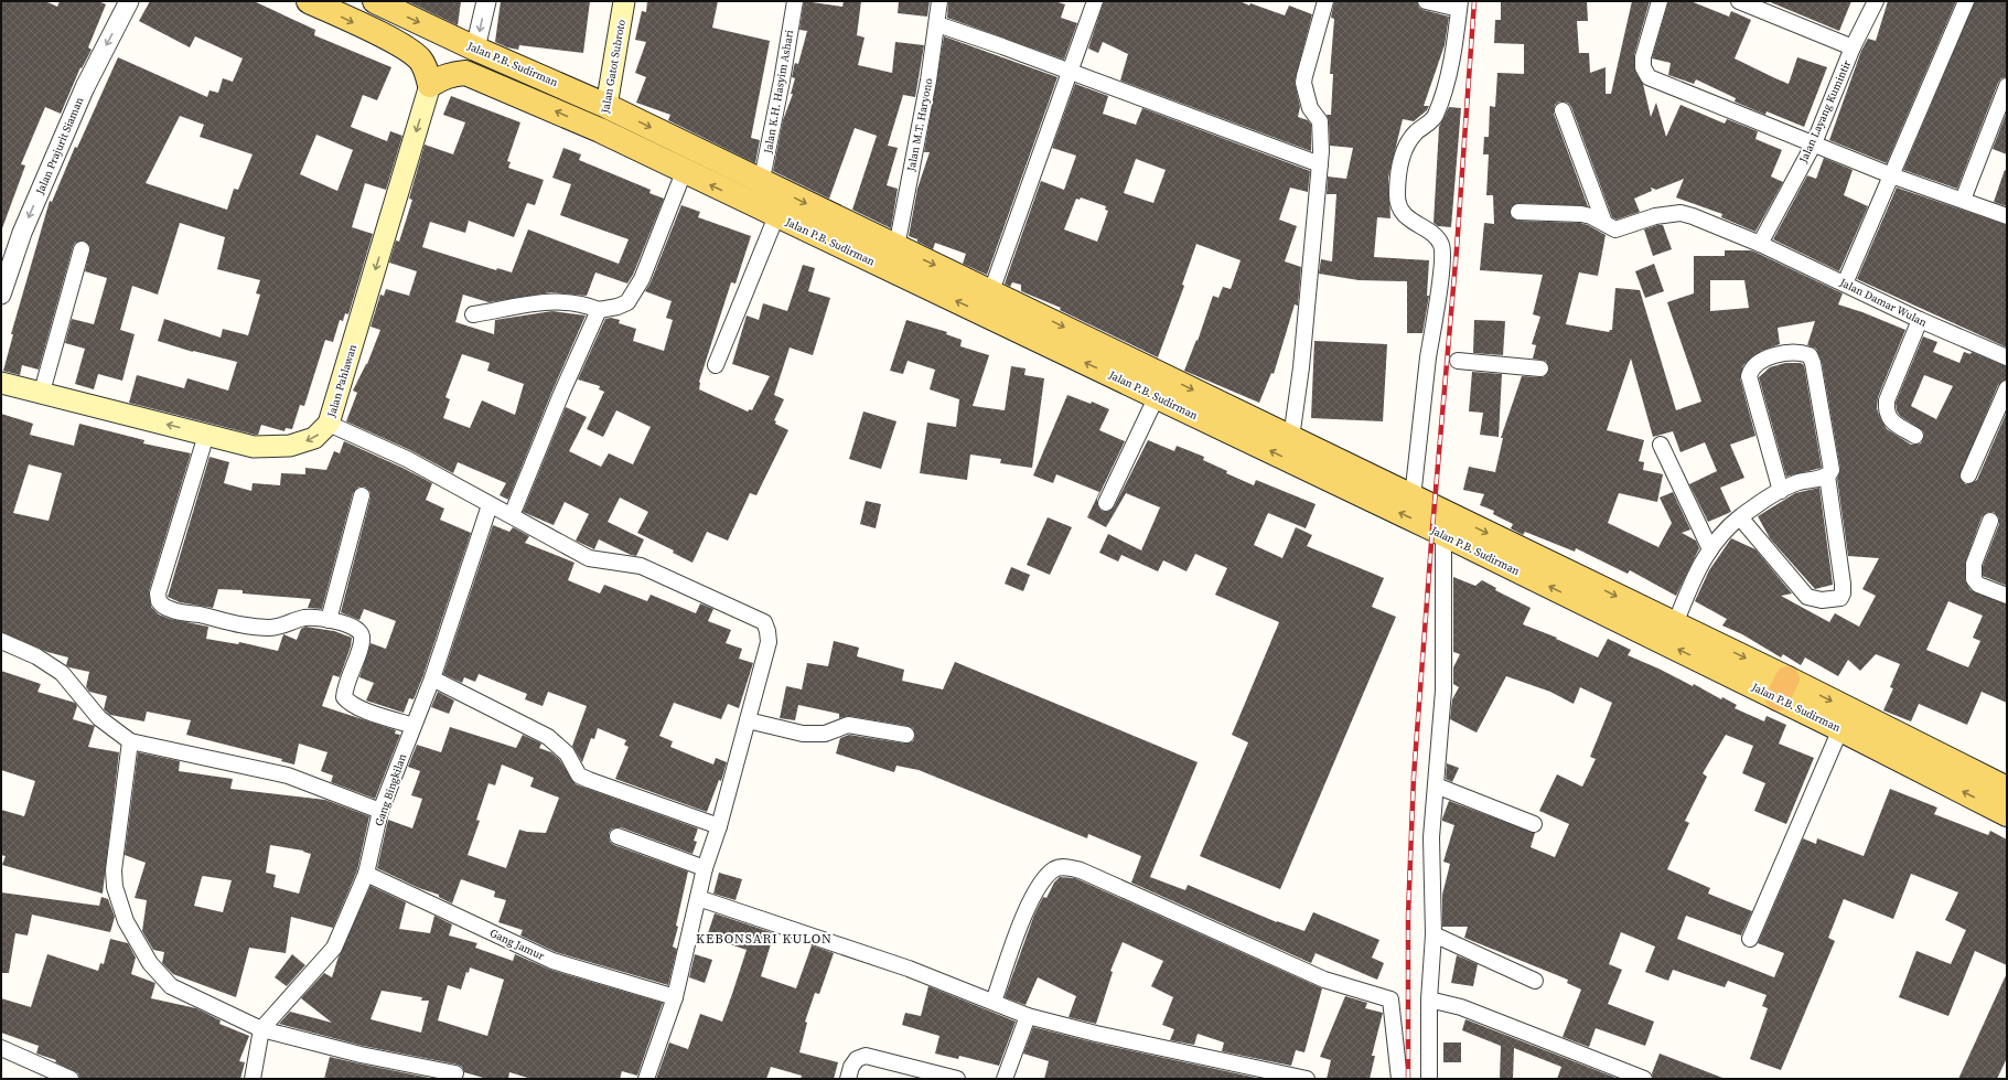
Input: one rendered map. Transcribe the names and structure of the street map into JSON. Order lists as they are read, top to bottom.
{
  "streets": {
    "main road": ["Jalan P.B. Sudirman", "Jalan Gatot Subroto", "Jalan Pahlawan"],
    "street": [
      "Jalan K.H. Hasyim Ashari",
      "Jalan Layang Kumintir",
      "Jalan M.T. Haryono",
      "Jalan Prajurit Siaman",
      "Jalan Damar Wulan",
      "Gang Bingkilan",
      "Gang Jamur"
    ]
  },
  "crossings": [
    ["Jalan P.B. Sudirman", "Jalan Gatot Subroto"],
    ["Jalan P.B. Sudirman", "Jalan K.H. Hasyim Ashari"],
    ["Jalan P.B. Sudirman", "Jalan M.T. Haryono"],
    ["Jalan P.B. Sudirman", "Jalan Pahlawan"],
    ["Jalan Layang Kumintir", "Jalan Damar Wulan"],
    ["Gang Bingkilan", "Gang Jamur"]
  ],
  "one_way": ["Jalan Prajurit Siaman"],
  "districts": ["KEBONSARI KULON"]
}
